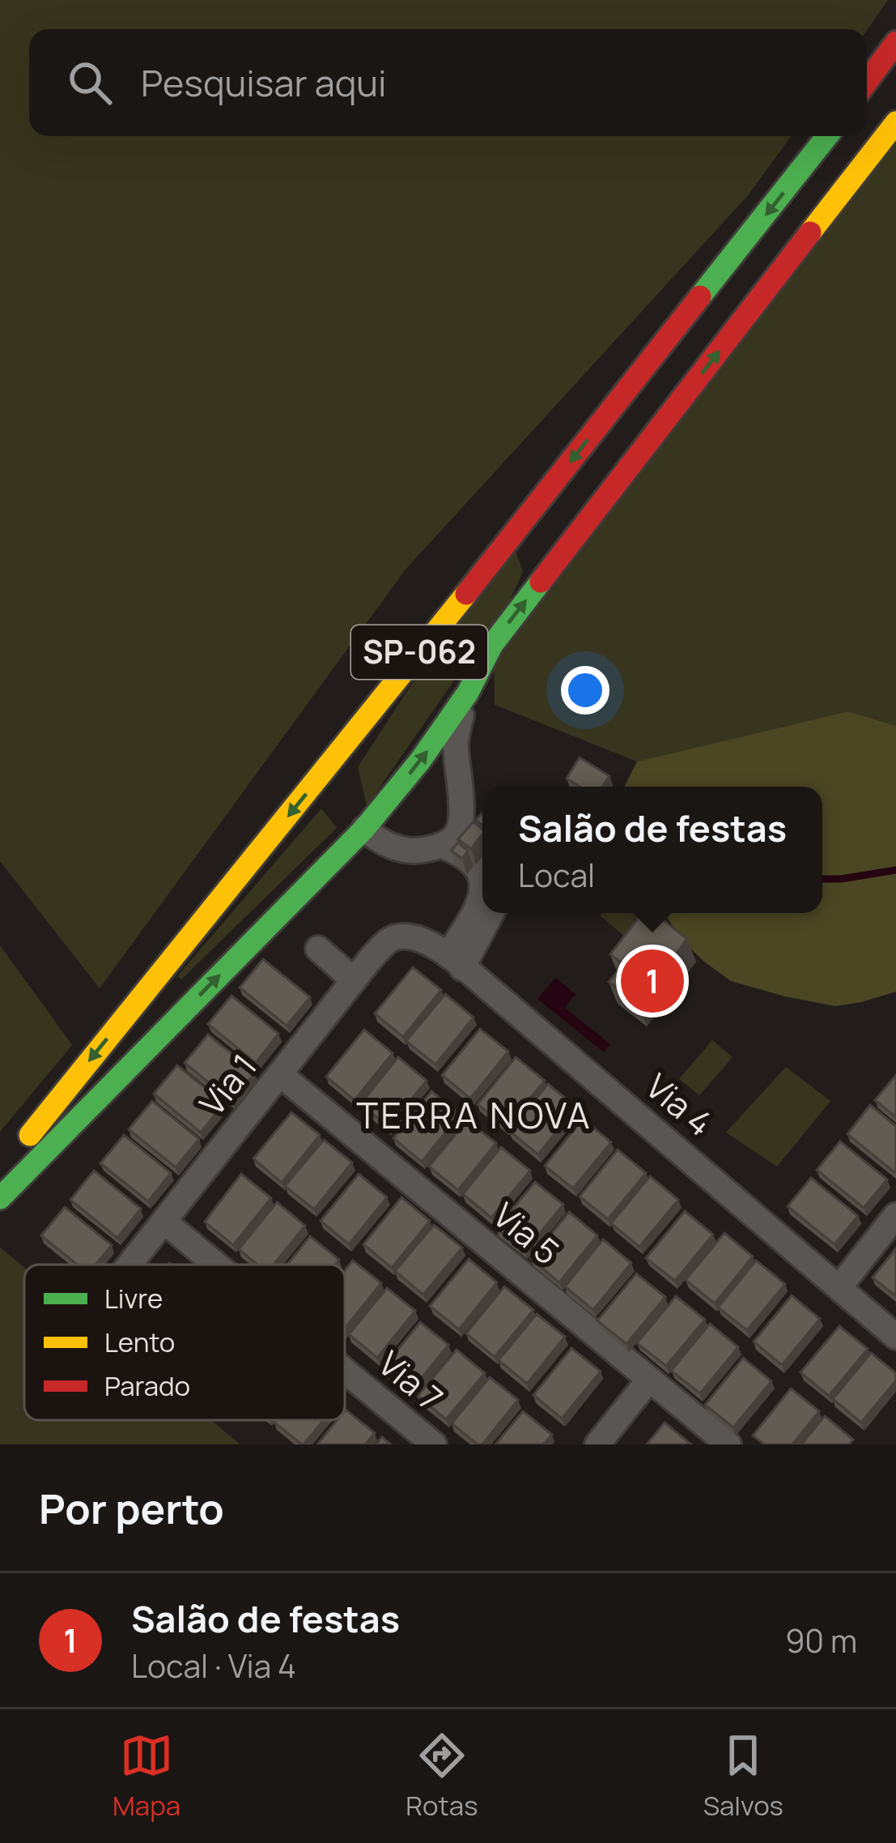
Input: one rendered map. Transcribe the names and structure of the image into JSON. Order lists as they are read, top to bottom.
{
  "streets": {
    "main road": ["SP-062"],
    "street": [
      "Via 1",
      "Via 4",
      "Via 5",
      "Via 7"
    ]
  },
  "crossings": [
    ["Via 1", "Via 4"],
    ["Via 1", "Via 5"],
    ["Via 1", "Via 7"]
  ],
  "districts": ["TERRA NOVA"],
  "legend": ["Livre", "Lento", "Parado"],
  "page": {
    "search": "Pesquisar aqui",
    "popup": ["Salão de festas", "Local"],
    "pins": "1",
    "heading": "Por perto",
    "list": [
      {
        "mark": "1",
        "name": "Salão de festas",
        "note": "Local · Via 4",
        "value": "90 m"
      }
    ],
    "nav": ["Mapa", "Rotas", "Salvos"]
  }
}
